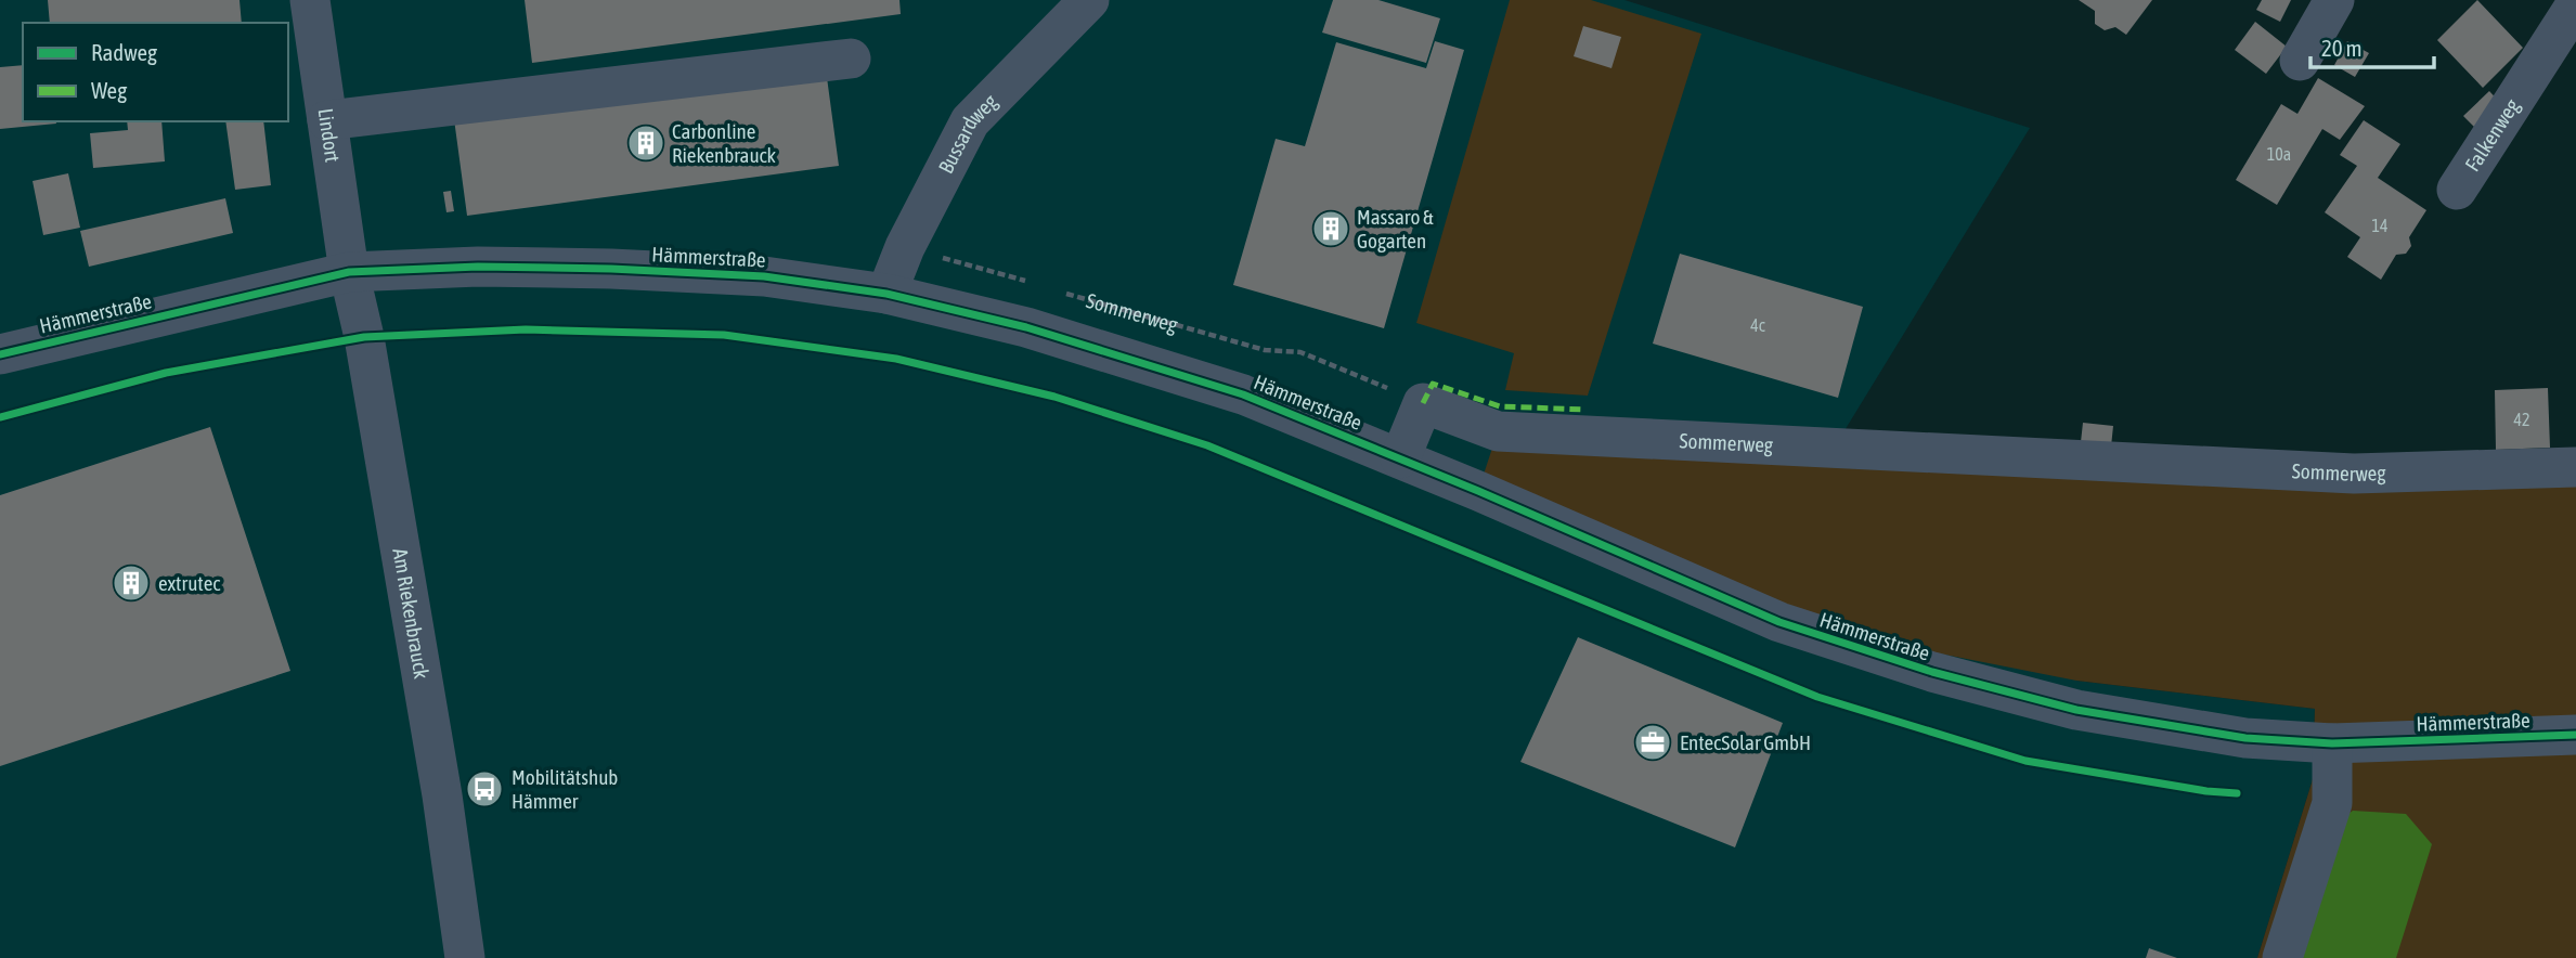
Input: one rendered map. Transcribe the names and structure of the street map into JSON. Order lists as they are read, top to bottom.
{
  "streets": {
    "street": [
      "Bussardweg",
      "Falkenweg",
      "Lindort",
      "Hämmerstraße",
      "Sommerweg",
      "Am Riekenbrauck"
    ]
  },
  "crossings": [
    ["Bussardweg", "Hämmerstraße"],
    ["Lindort", "Hämmerstraße"],
    ["Lindort", "Am Riekenbrauck"],
    ["Hämmerstraße", "Am Riekenbrauck"]
  ],
  "places": {
    "building": ["Carbonline Riekenbrauck", "Massaro & Gogarten", "extrutec"],
    "office": ["EntecSolar GmbH"],
    "bus stop": ["Mobilitätshub Hämmer"]
  },
  "house_numbers": [
    "10a",
    "14",
    "4c",
    "42"
  ],
  "legend": ["Radweg", "Weg"],
  "scale_bar": "20 m"
}
